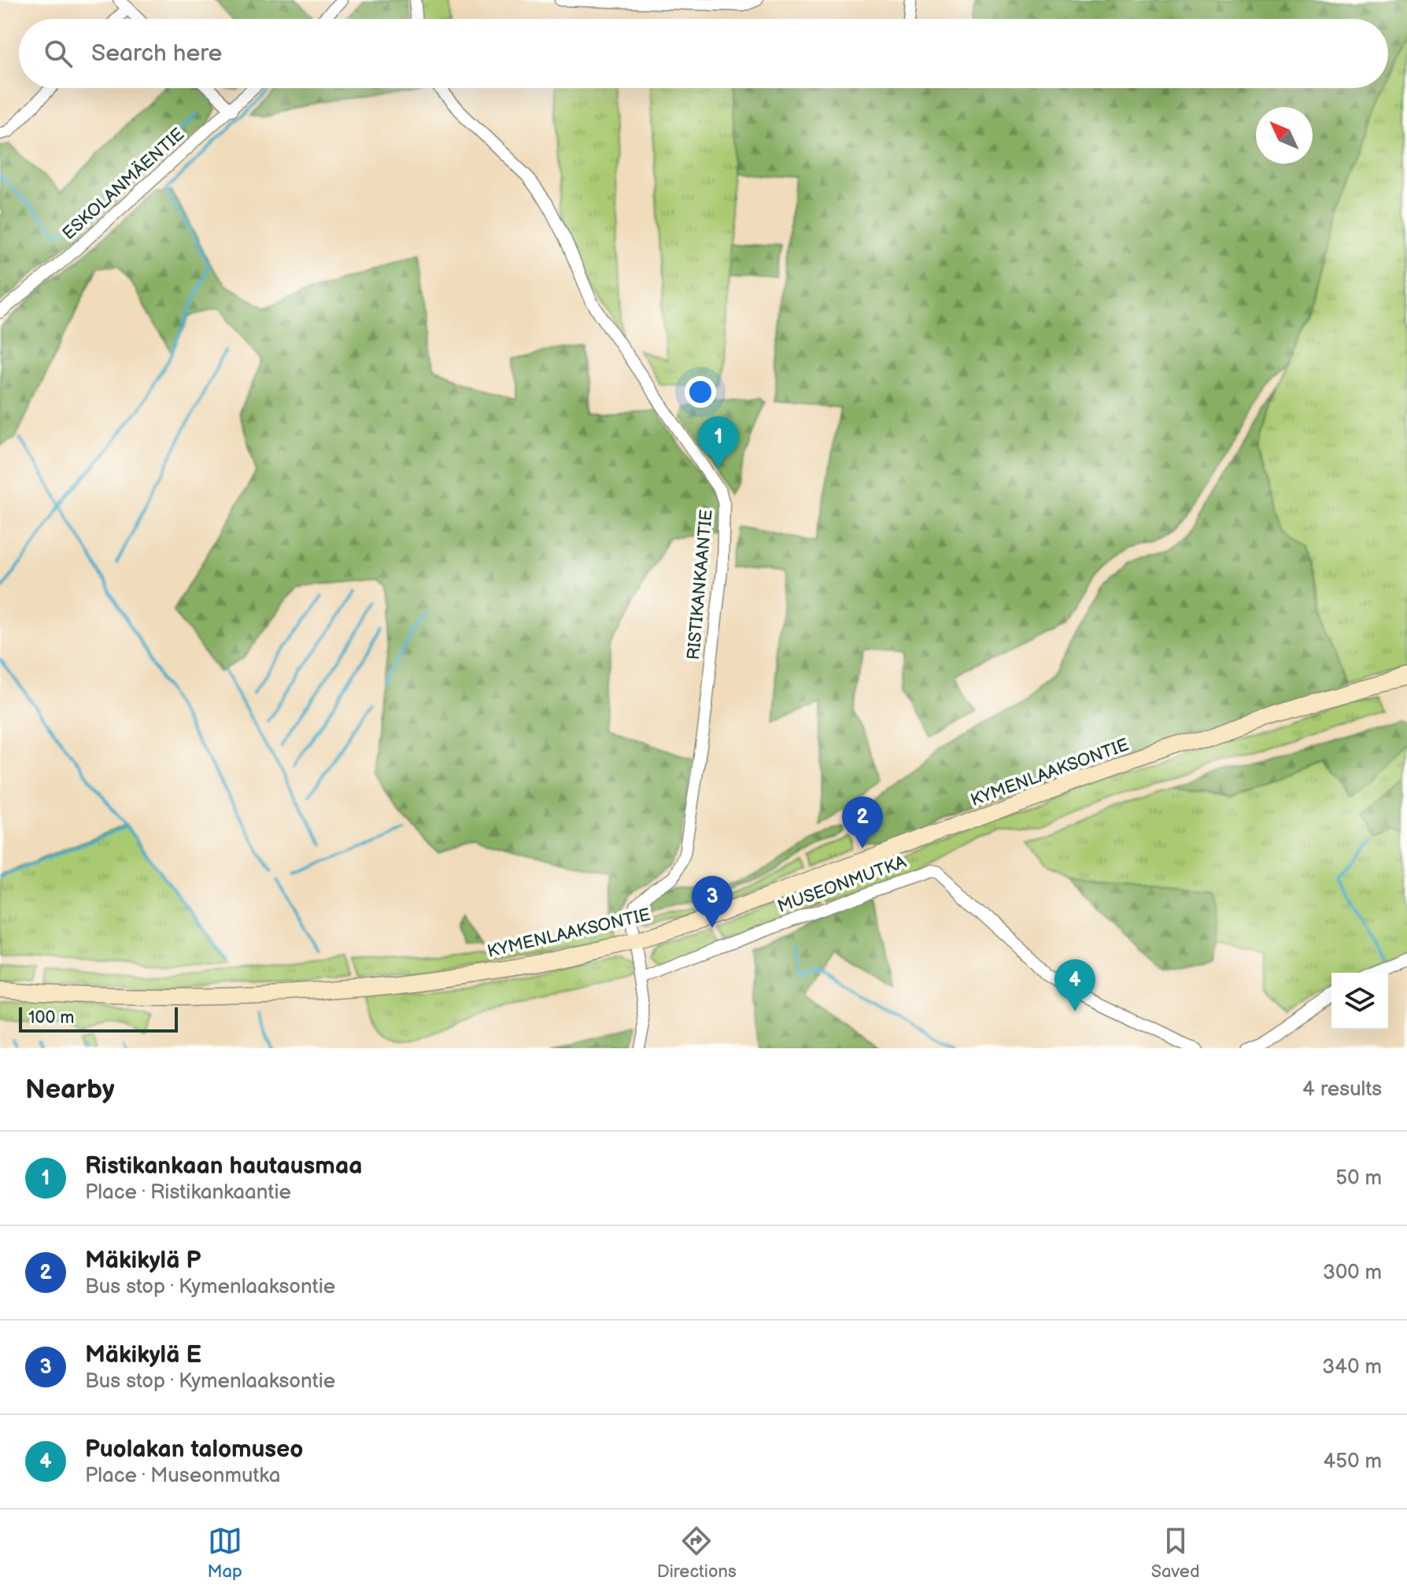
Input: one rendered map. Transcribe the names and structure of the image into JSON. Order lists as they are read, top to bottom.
{
  "streets": {
    "main road": ["KYMENLAAKSONTIE"],
    "street": ["ESKOLANMÄENTIE", "RISTIKANKAANTIE", "MUSEONMUTKA"]
  },
  "crossings": [
    ["RISTIKANKAANTIE", "KYMENLAAKSONTIE"]
  ],
  "scale_bar": "100 m",
  "north": "top left",
  "page": {
    "search": "Search here",
    "pins": [
      "1",
      "2",
      "3",
      "4"
    ],
    "scale": "100 m",
    "heading": ["Nearby", "4 results"],
    "list": [
      {
        "mark": "1",
        "name": "Ristikankaan hautausmaa",
        "note": "Place · Ristikankaantie",
        "value": "50 m"
      },
      {
        "mark": "2",
        "name": "Mäkikylä P",
        "note": "Bus stop · Kymenlaaksontie",
        "value": "300 m"
      },
      {
        "mark": "3",
        "name": "Mäkikylä E",
        "note": "Bus stop · Kymenlaaksontie",
        "value": "340 m"
      },
      {
        "mark": "4",
        "name": "Puolakan talomuseo",
        "note": "Place · Museonmutka",
        "value": "450 m"
      }
    ],
    "nav": ["Map", "Directions", "Saved"]
  }
}
